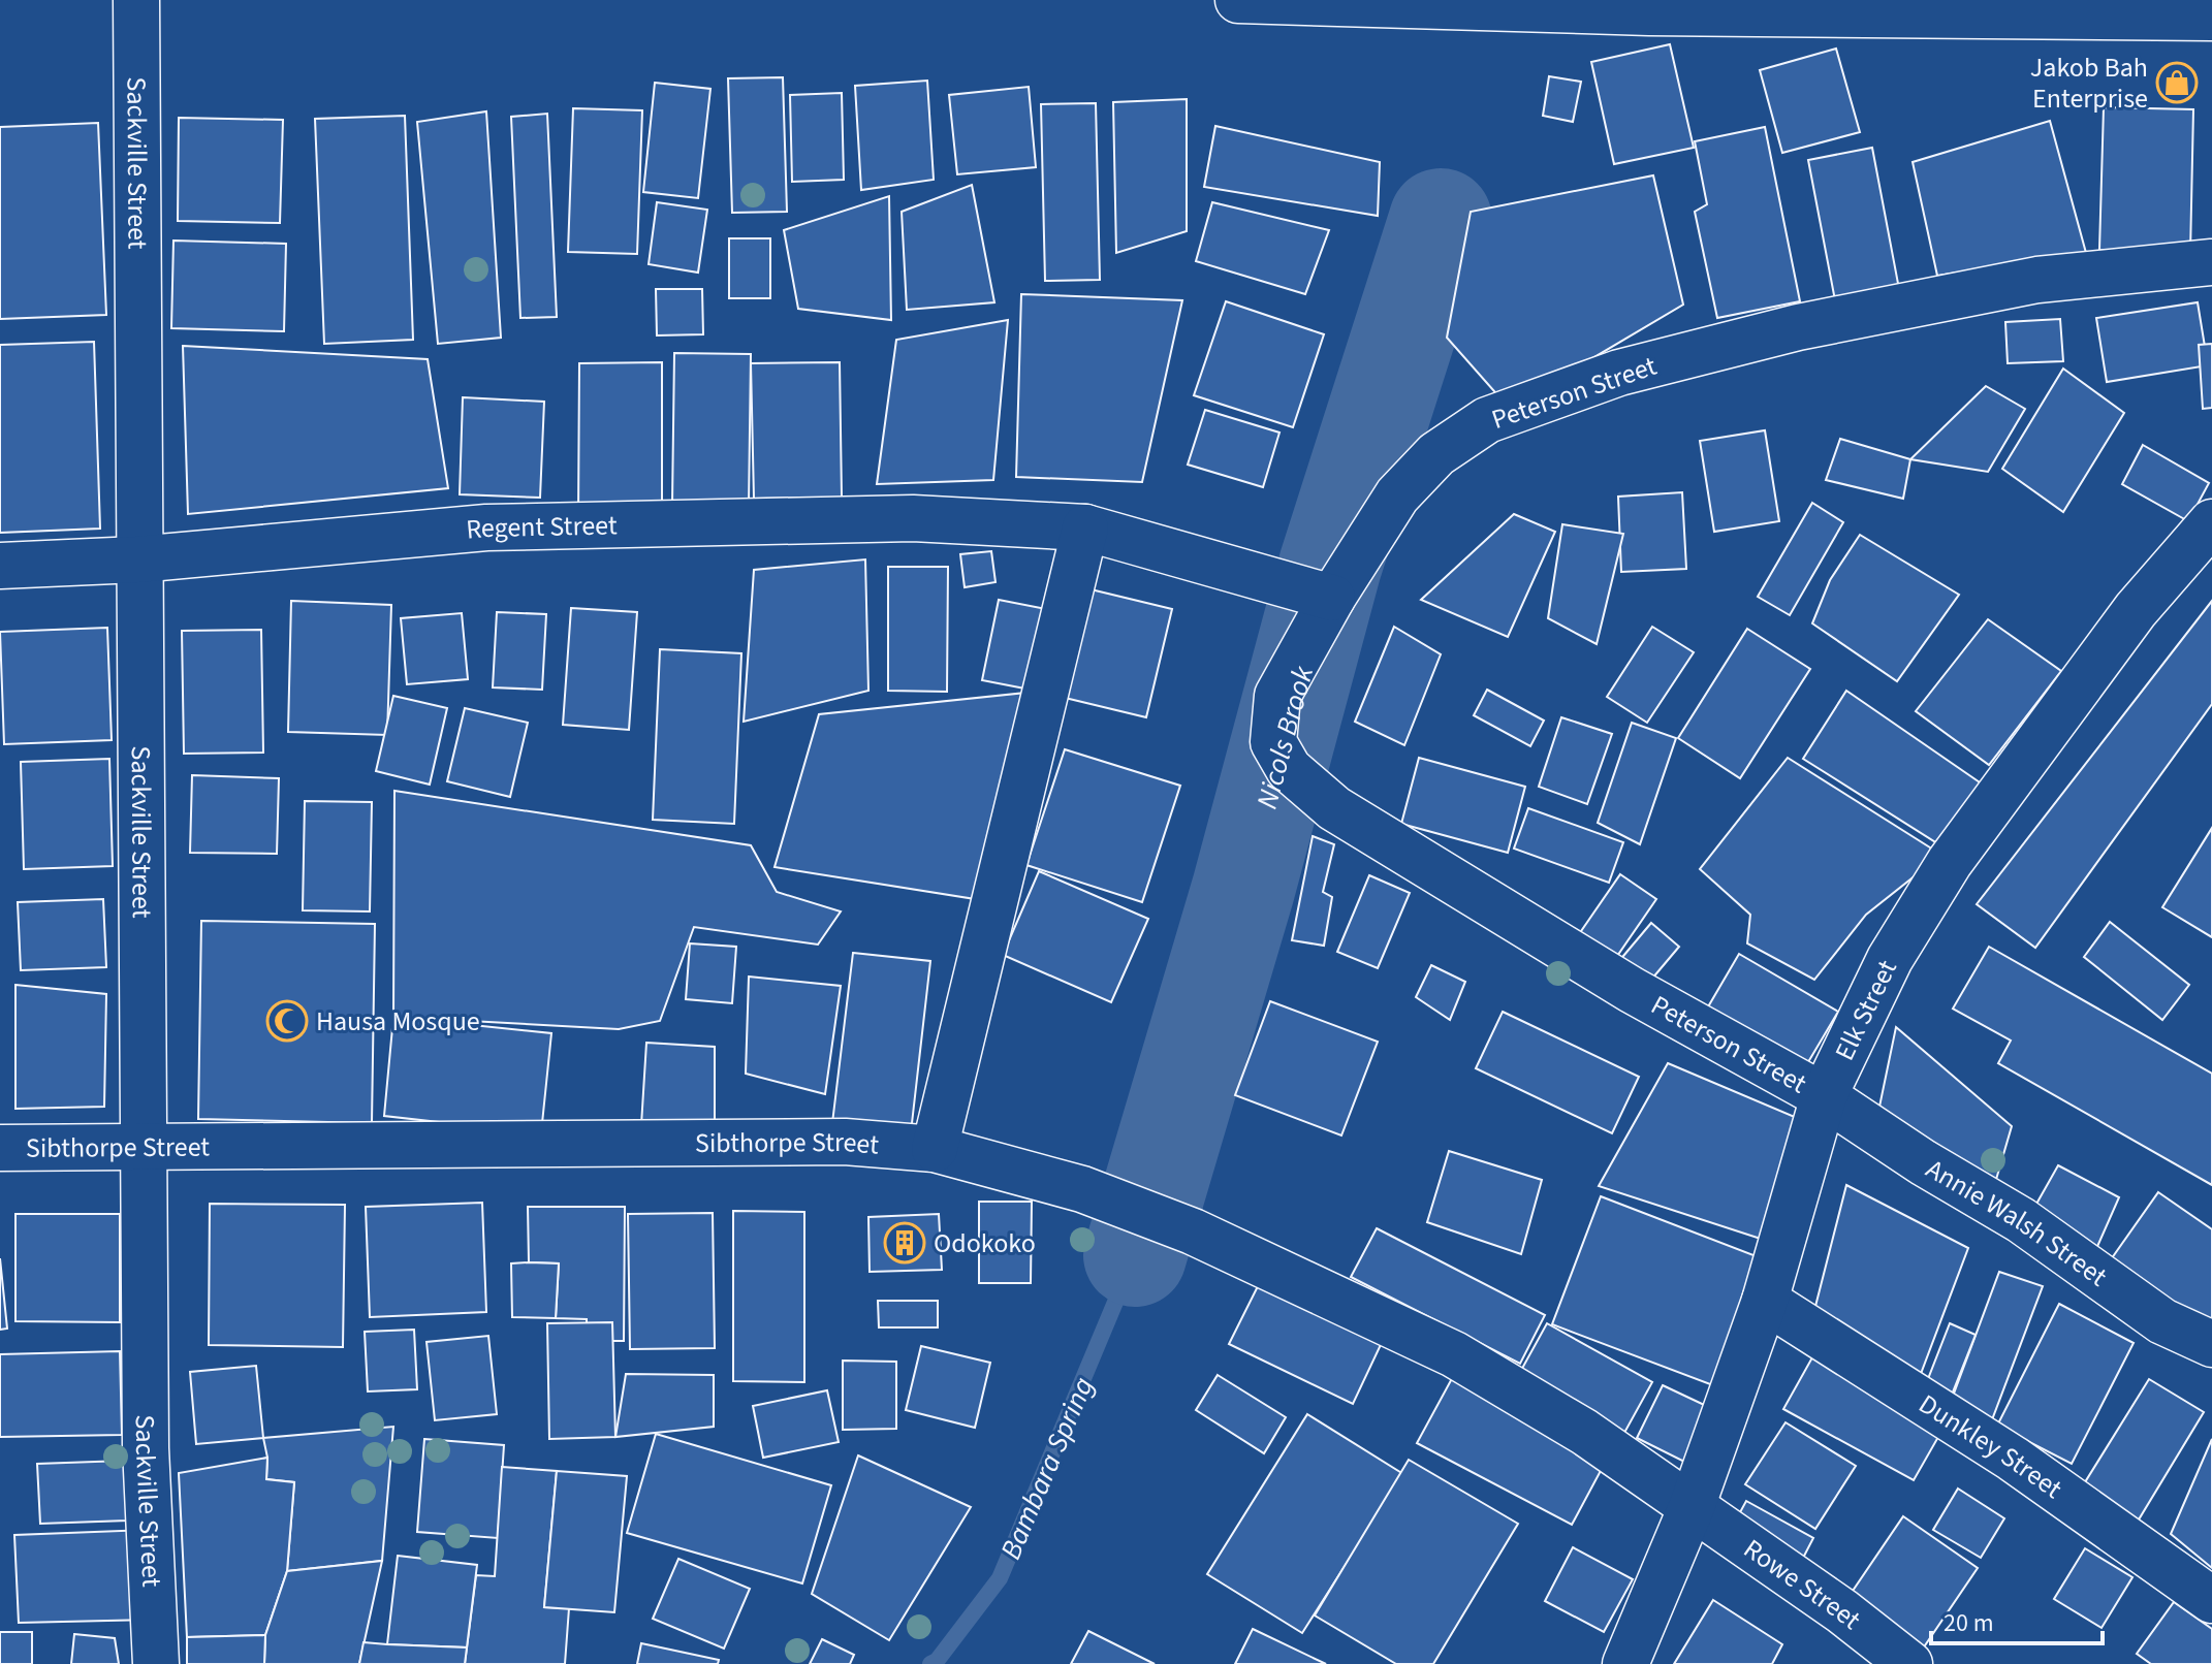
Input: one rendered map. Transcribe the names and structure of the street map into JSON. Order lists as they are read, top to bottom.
{
  "streets": {
    "street": [
      "Sackville Street",
      "Peterson Street",
      "Regent Street",
      "Elk Street",
      "Sibthorpe Street",
      "Annie Walsh Street",
      "Dunkley Street",
      "Rowe Street"
    ]
  },
  "crossings": [
    ["Sackville Street", "Regent Street"],
    ["Sackville Street", "Sibthorpe Street"],
    ["Peterson Street", "Regent Street"],
    ["Peterson Street", "Elk Street"],
    ["Peterson Street", "Annie Walsh Street"],
    ["Elk Street", "Sibthorpe Street"],
    ["Elk Street", "Annie Walsh Street"],
    ["Elk Street", "Dunkley Street"],
    ["Elk Street", "Rowe Street"],
    ["Sibthorpe Street", "Rowe Street"]
  ],
  "water": ["Nicols Brook", "Bambara Spring"],
  "places": {
    "shop": ["Jakob Bah Enterprise"],
    "mosque": ["Hausa Mosque"],
    "building": ["Odokoko"]
  },
  "scale_bar": "20 m"
}
